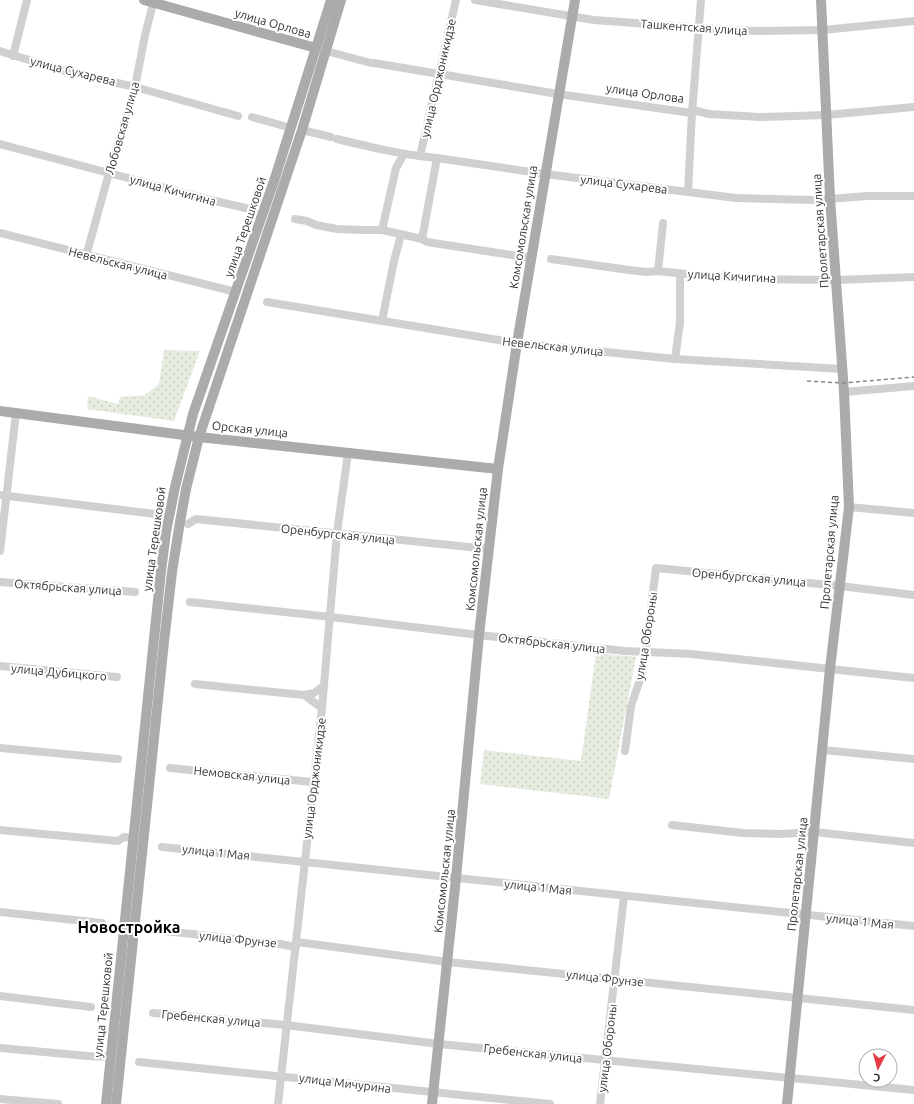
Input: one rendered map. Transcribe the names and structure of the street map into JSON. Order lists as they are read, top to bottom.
{
  "streets": {
    "main road": [
      "улица Орлова",
      "улица Терешковой",
      "Комсомольская улица",
      "Пролетарская улица",
      "Орская улица"
    ],
    "street": [
      "Ташкентская улица",
      "улица Сухарева",
      "улица Орджоникидзе",
      "Лобовская улица",
      "улица Кичигина",
      "Невельская улица",
      "Оренбургская улица",
      "Октябрьская улица",
      "улица Обороны",
      "улица Дубицкого",
      "Немовская улица",
      "улица 1 Мая",
      "улица Фрунзе",
      "Гребенская улица",
      "улица Мичурина"
    ]
  },
  "crossings": [
    ["улица Орлова", "улица Орджоникидзе"],
    ["улица Орлова", "Лобовская улица"],
    ["улица Орлова", "улица Терешковой"],
    ["улица Орлова", "Комсомольская улица"],
    ["улица Орлова", "Пролетарская улица"],
    ["Ташкентская улица", "Комсомольская улица"],
    ["Ташкентская улица", "Пролетарская улица"],
    ["улица Сухарева", "улица Орджоникидзе"],
    ["улица Сухарева", "Лобовская улица"],
    ["улица Сухарева", "улица Терешковой"],
    ["улица Сухарева", "Комсомольская улица"],
    ["улица Сухарева", "Пролетарская улица"],
    ["улица Орджоникидзе", "Орская улица"],
    ["улица Орджоникидзе", "Оренбургская улица"],
    ["улица Орджоникидзе", "Октябрьская улица"],
    ["улица Орджоникидзе", "Немовская улица"],
    ["улица Орджоникидзе", "улица 1 Мая"],
    ["улица Орджоникидзе", "улица Фрунзе"],
    ["улица Орджоникидзе", "Гребенская улица"],
    ["улица Орджоникидзе", "улица Мичурина"],
    ["Лобовская улица", "улица Кичигина"],
    ["Лобовская улица", "Невельская улица"],
    ["улица Кичигина", "Пролетарская улица"],
    ["улица Терешковой", "Невельская улица"],
    ["улица Терешковой", "Орская улица"],
    ["Комсомольская улица", "Невельская улица"],
    ["Комсомольская улица", "Орская улица"],
    ["Комсомольская улица", "Оренбургская улица"],
    ["Комсомольская улица", "Октябрьская улица"],
    ["Комсомольская улица", "улица 1 Мая"],
    ["Комсомольская улица", "улица Фрунзе"],
    ["Комсомольская улица", "Гребенская улица"],
    ["Комсомольская улица", "улица Мичурина"],
    ["Пролетарская улица", "Невельская улица"],
    ["Пролетарская улица", "Оренбургская улица"],
    ["Пролетарская улица", "Октябрьская улица"],
    ["Пролетарская улица", "улица 1 Мая"],
    ["Пролетарская улица", "улица Фрунзе"],
    ["Пролетарская улица", "Гребенская улица"],
    ["Оренбургская улица", "улица Обороны"],
    ["Октябрьская улица", "улица Обороны"],
    ["улица Обороны", "улица 1 Мая"],
    ["улица Обороны", "улица Фрунзе"],
    ["улица Обороны", "Гребенская улица"]
  ],
  "districts": ["Новостройка"],
  "north": "bottom"
}
